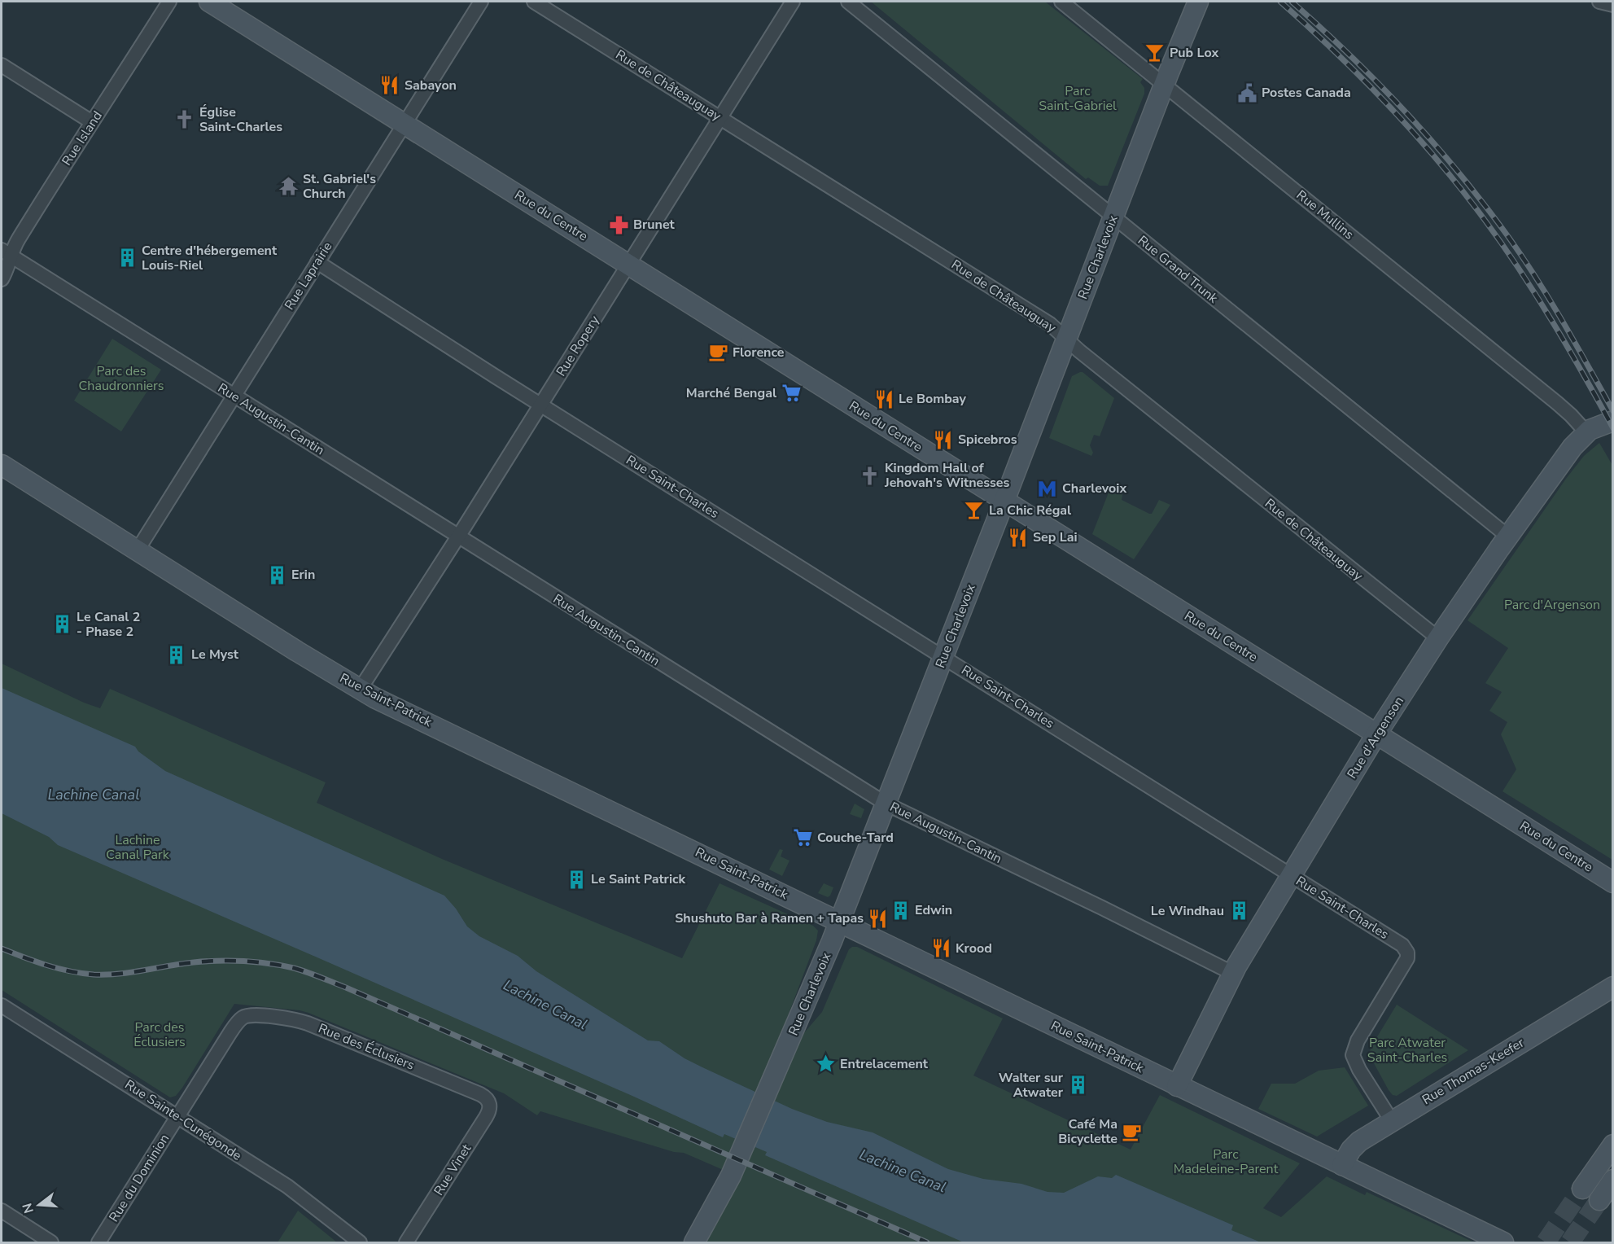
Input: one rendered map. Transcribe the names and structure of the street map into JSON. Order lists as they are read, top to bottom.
{
  "streets": {
    "street": [
      "Rue de Châteauguay",
      "Rue Island",
      "Rue Mullins",
      "Rue du Centre",
      "Rue Charlevoix",
      "Rue Grand Trunk",
      "Rue Laprairie",
      "Rue Ropery",
      "Rue Augustin-Cantin",
      "Rue Saint-Charles",
      "Rue Saint-Patrick",
      "Rue d'Argenson",
      "Rue des Éclusiers",
      "Rue Thomas-Keefer",
      "Rue Sainte-Cunégonde",
      "Rue Vinet",
      "Rue du Dominion"
    ]
  },
  "crossings": [
    ["Rue de Châteauguay", "Rue Charlevoix"],
    ["Rue de Châteauguay", "Rue Ropery"],
    ["Rue de Châteauguay", "Rue d'Argenson"],
    ["Rue Island", "Rue Augustin-Cantin"],
    ["Rue Mullins", "Rue Charlevoix"],
    ["Rue Mullins", "Rue d'Argenson"],
    ["Rue du Centre", "Rue Charlevoix"],
    ["Rue du Centre", "Rue Laprairie"],
    ["Rue du Centre", "Rue Ropery"],
    ["Rue du Centre", "Rue d'Argenson"],
    ["Rue Charlevoix", "Rue Grand Trunk"],
    ["Rue Charlevoix", "Rue Augustin-Cantin"],
    ["Rue Charlevoix", "Rue Saint-Charles"],
    ["Rue Charlevoix", "Rue Saint-Patrick"],
    ["Rue Grand Trunk", "Rue d'Argenson"],
    ["Rue Laprairie", "Rue Augustin-Cantin"],
    ["Rue Laprairie", "Rue Saint-Charles"],
    ["Rue Laprairie", "Rue Saint-Patrick"],
    ["Rue Ropery", "Rue Augustin-Cantin"],
    ["Rue Ropery", "Rue Saint-Charles"],
    ["Rue Ropery", "Rue Saint-Patrick"],
    ["Rue Augustin-Cantin", "Rue d'Argenson"],
    ["Rue Saint-Charles", "Rue d'Argenson"],
    ["Rue Saint-Charles", "Rue Thomas-Keefer"],
    ["Rue Saint-Patrick", "Rue d'Argenson"],
    ["Rue Saint-Patrick", "Rue Thomas-Keefer"],
    ["Rue des Éclusiers", "Rue Vinet"],
    ["Rue des Éclusiers", "Rue du Dominion"],
    ["Rue Sainte-Cunégonde", "Rue du Dominion"]
  ],
  "water": ["Lachine Canal"],
  "parks": [
    "Parc Saint-Gabriel",
    "Parc des Chaudronniers",
    "Parc d'Argenson",
    "Lachine Canal Park",
    "Parc des Éclusiers",
    "Parc Atwater Saint-Charles",
    "Parc Madeleine-Parent"
  ],
  "places": {
    "bar": ["Pub Lox", "La Chic Régal"],
    "restaurant": [
      "Sabayon",
      "Le Bombay",
      "Spicebros",
      "Sep Lai",
      "Shushuto Bar à Ramen + Tapas",
      "Krood"
    ],
    "public building": ["Postes Canada"],
    "church": ["Église Saint-Charles", "Kingdom Hall of Jehovah's Witnesses"],
    "temple": ["St. Gabriel's Church"],
    "pharmacy": ["Brunet"],
    "building": [
      "Centre d'hébergement Louis-Riel",
      "Erin",
      "Le Canal 2 - Phase 2",
      "Le Myst",
      "Le Saint Patrick",
      "Edwin",
      "Le Windhau",
      "Walter sur Atwater"
    ],
    "cafe": ["Florence", "Café Ma Bicyclette"],
    "supermarket": ["Marché Bengal", "Couche-Tard"],
    "metro station": ["Charlevoix"],
    "place": ["Entrelacement"]
  },
  "north": "left"
}
